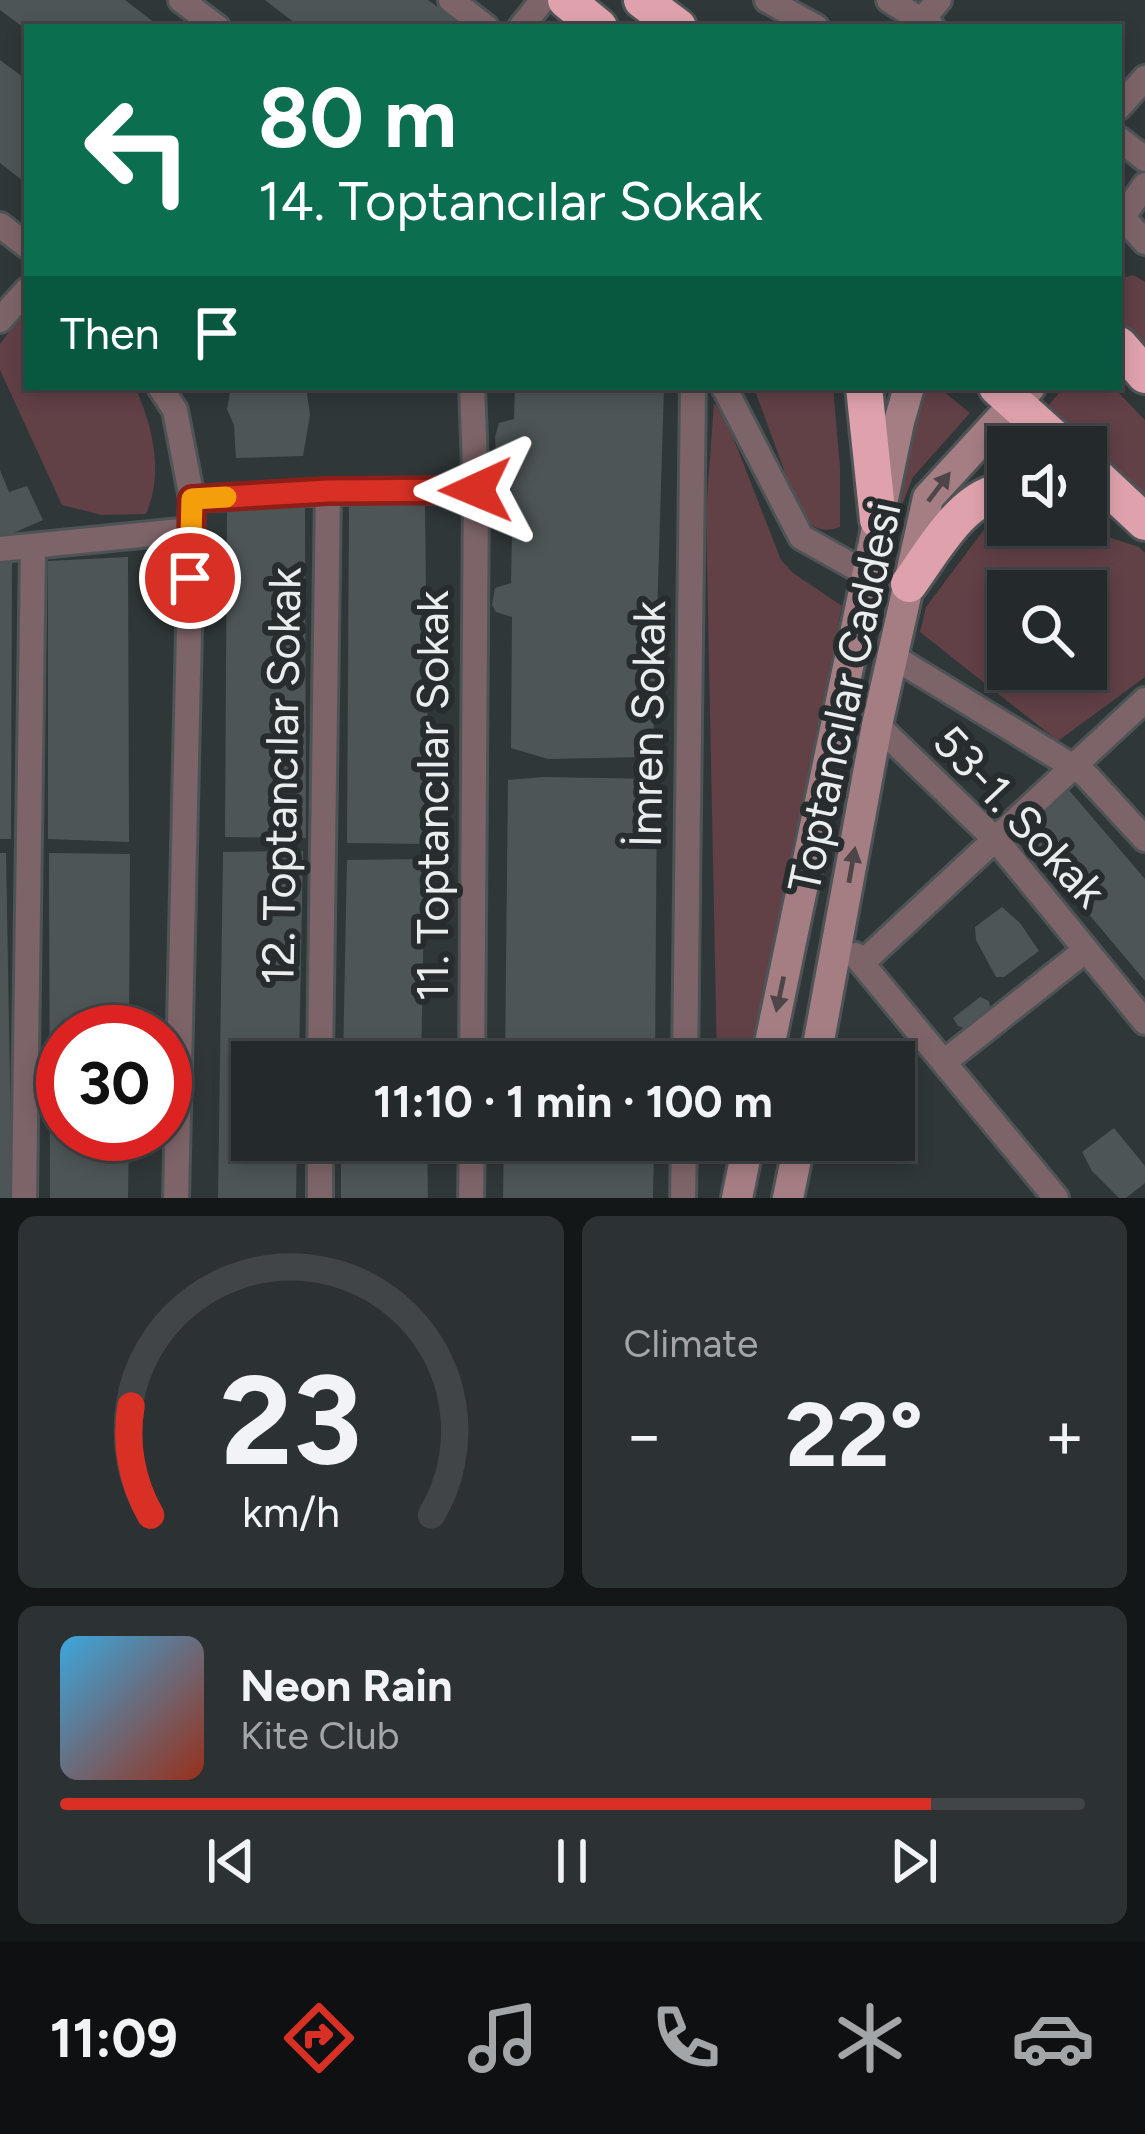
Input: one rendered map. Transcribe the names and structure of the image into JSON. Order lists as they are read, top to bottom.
{
  "streets": {
    "street": [
      "Toptancılar Caddesi",
      "İmren Sokak",
      "12. Toptancılar Sokak",
      "11. Toptancılar Sokak",
      "53-1. Sokak"
    ]
  },
  "crossings": [
    ["Toptancılar Caddesi", "53-1. Sokak"]
  ],
  "page": {
    "turn": ["80 m", "14. Toptancılar Sokak"],
    "then": "Then",
    "limit": "30",
    "trip": "11:10 · 1 min · 100 m",
    "tile": "Climate",
    "heat": ["−", "22°", "+"],
    "song": ["Neon Rain", "Kite Club"],
    "tabs": "11:09",
    "gauge": ["23", "km/h"]
  }
}
